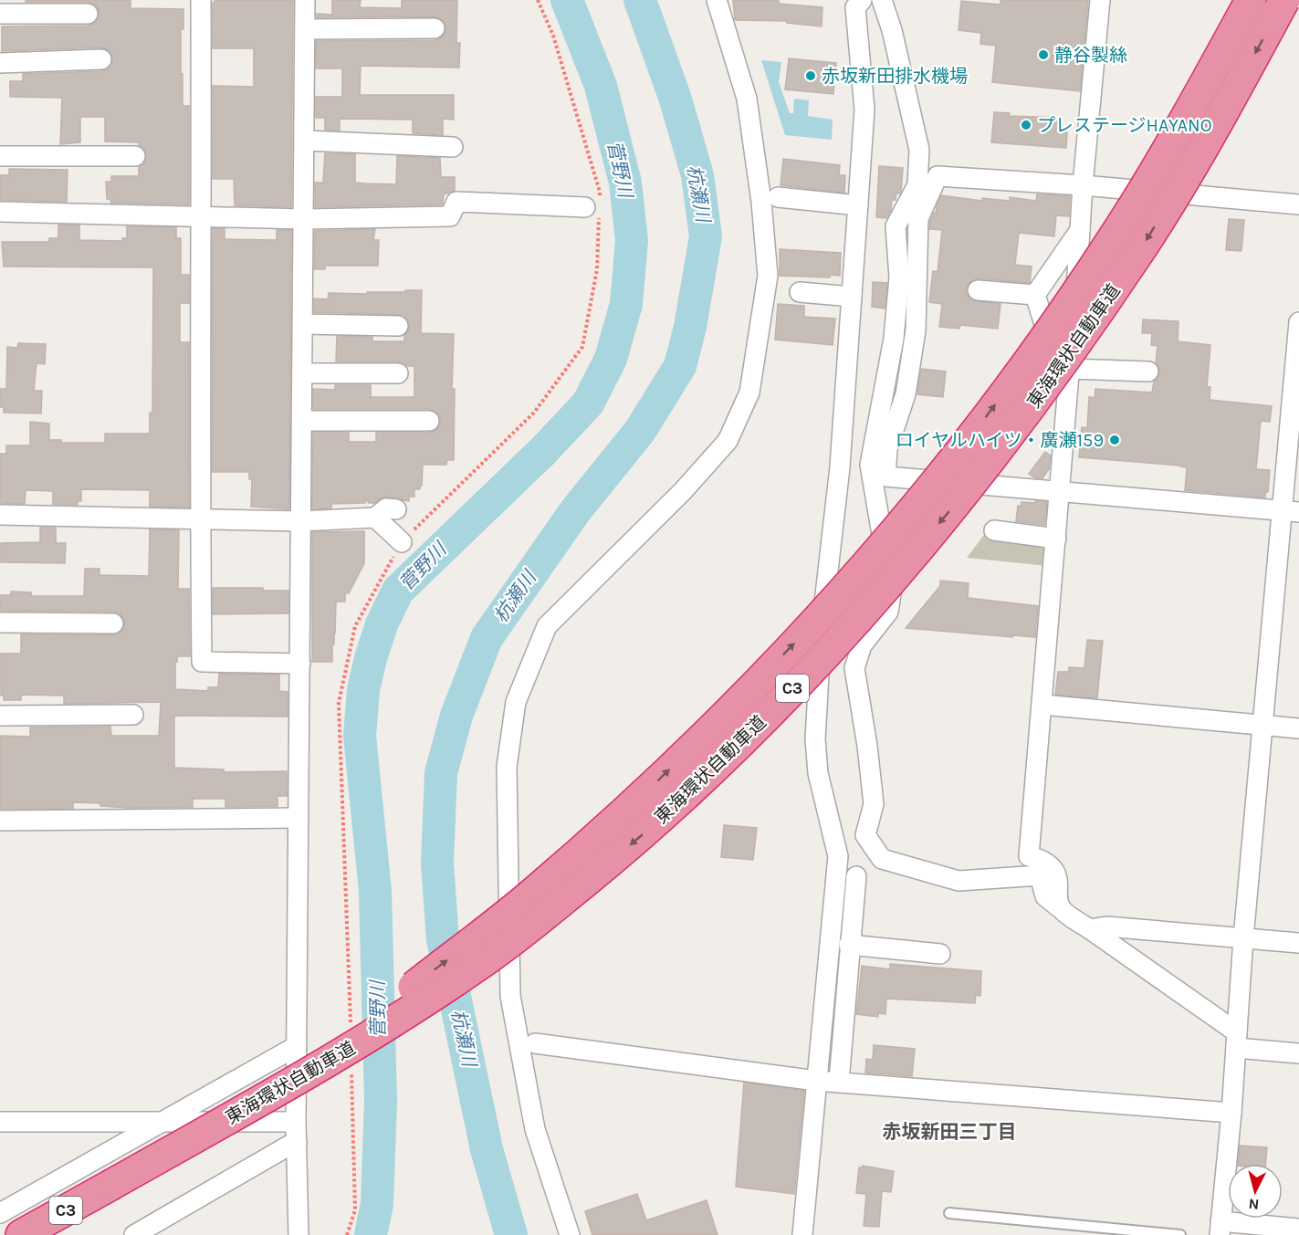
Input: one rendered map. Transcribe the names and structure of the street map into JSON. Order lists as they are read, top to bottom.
{
  "streets": {
    "highway": ["東海環状自動車道", "C3"]
  },
  "districts": ["赤坂新田三丁目"],
  "water": ["菅野川", "杭瀬川"],
  "places": [
    "静谷製絲",
    "赤坂新田排水機場",
    "プレステージHAYANO",
    "ロイヤルハイツ・廣瀬159"
  ],
  "north": "bottom"
}
